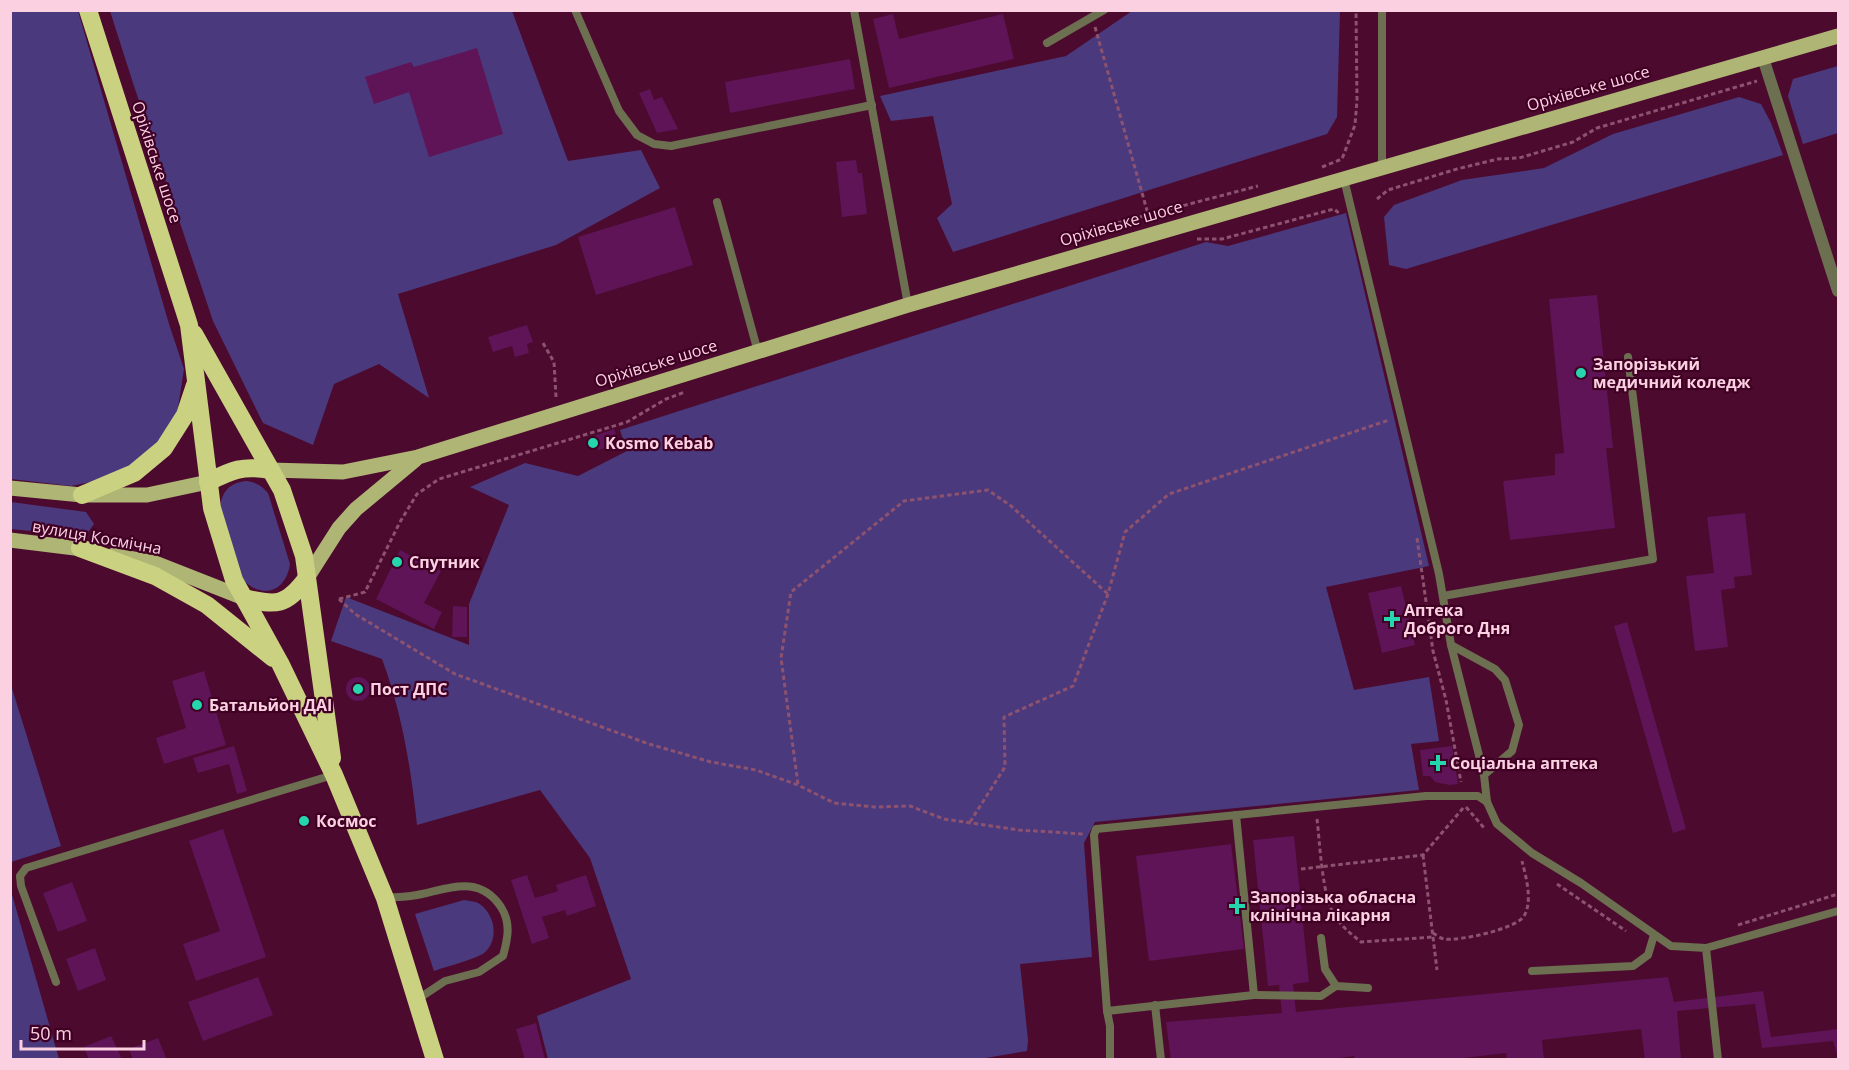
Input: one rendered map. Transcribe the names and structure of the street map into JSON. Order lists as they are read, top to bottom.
{
  "streets": {
    "highway": ["Оріхівське шосе"],
    "main road": ["вулиця Космічна"]
  },
  "places": {
    "other": [
      "Запорізький медичний коледж",
      "Kosmo Kebab",
      "Спутник",
      "Пост ДПС",
      "Батальйон ДАI",
      "Космос"
    ],
    "health": ["Аптека Доброго Дня", "Соціальна аптека", "Запорізька обласна клінічна лікарня"]
  },
  "scale_bar": "50 m"
}
